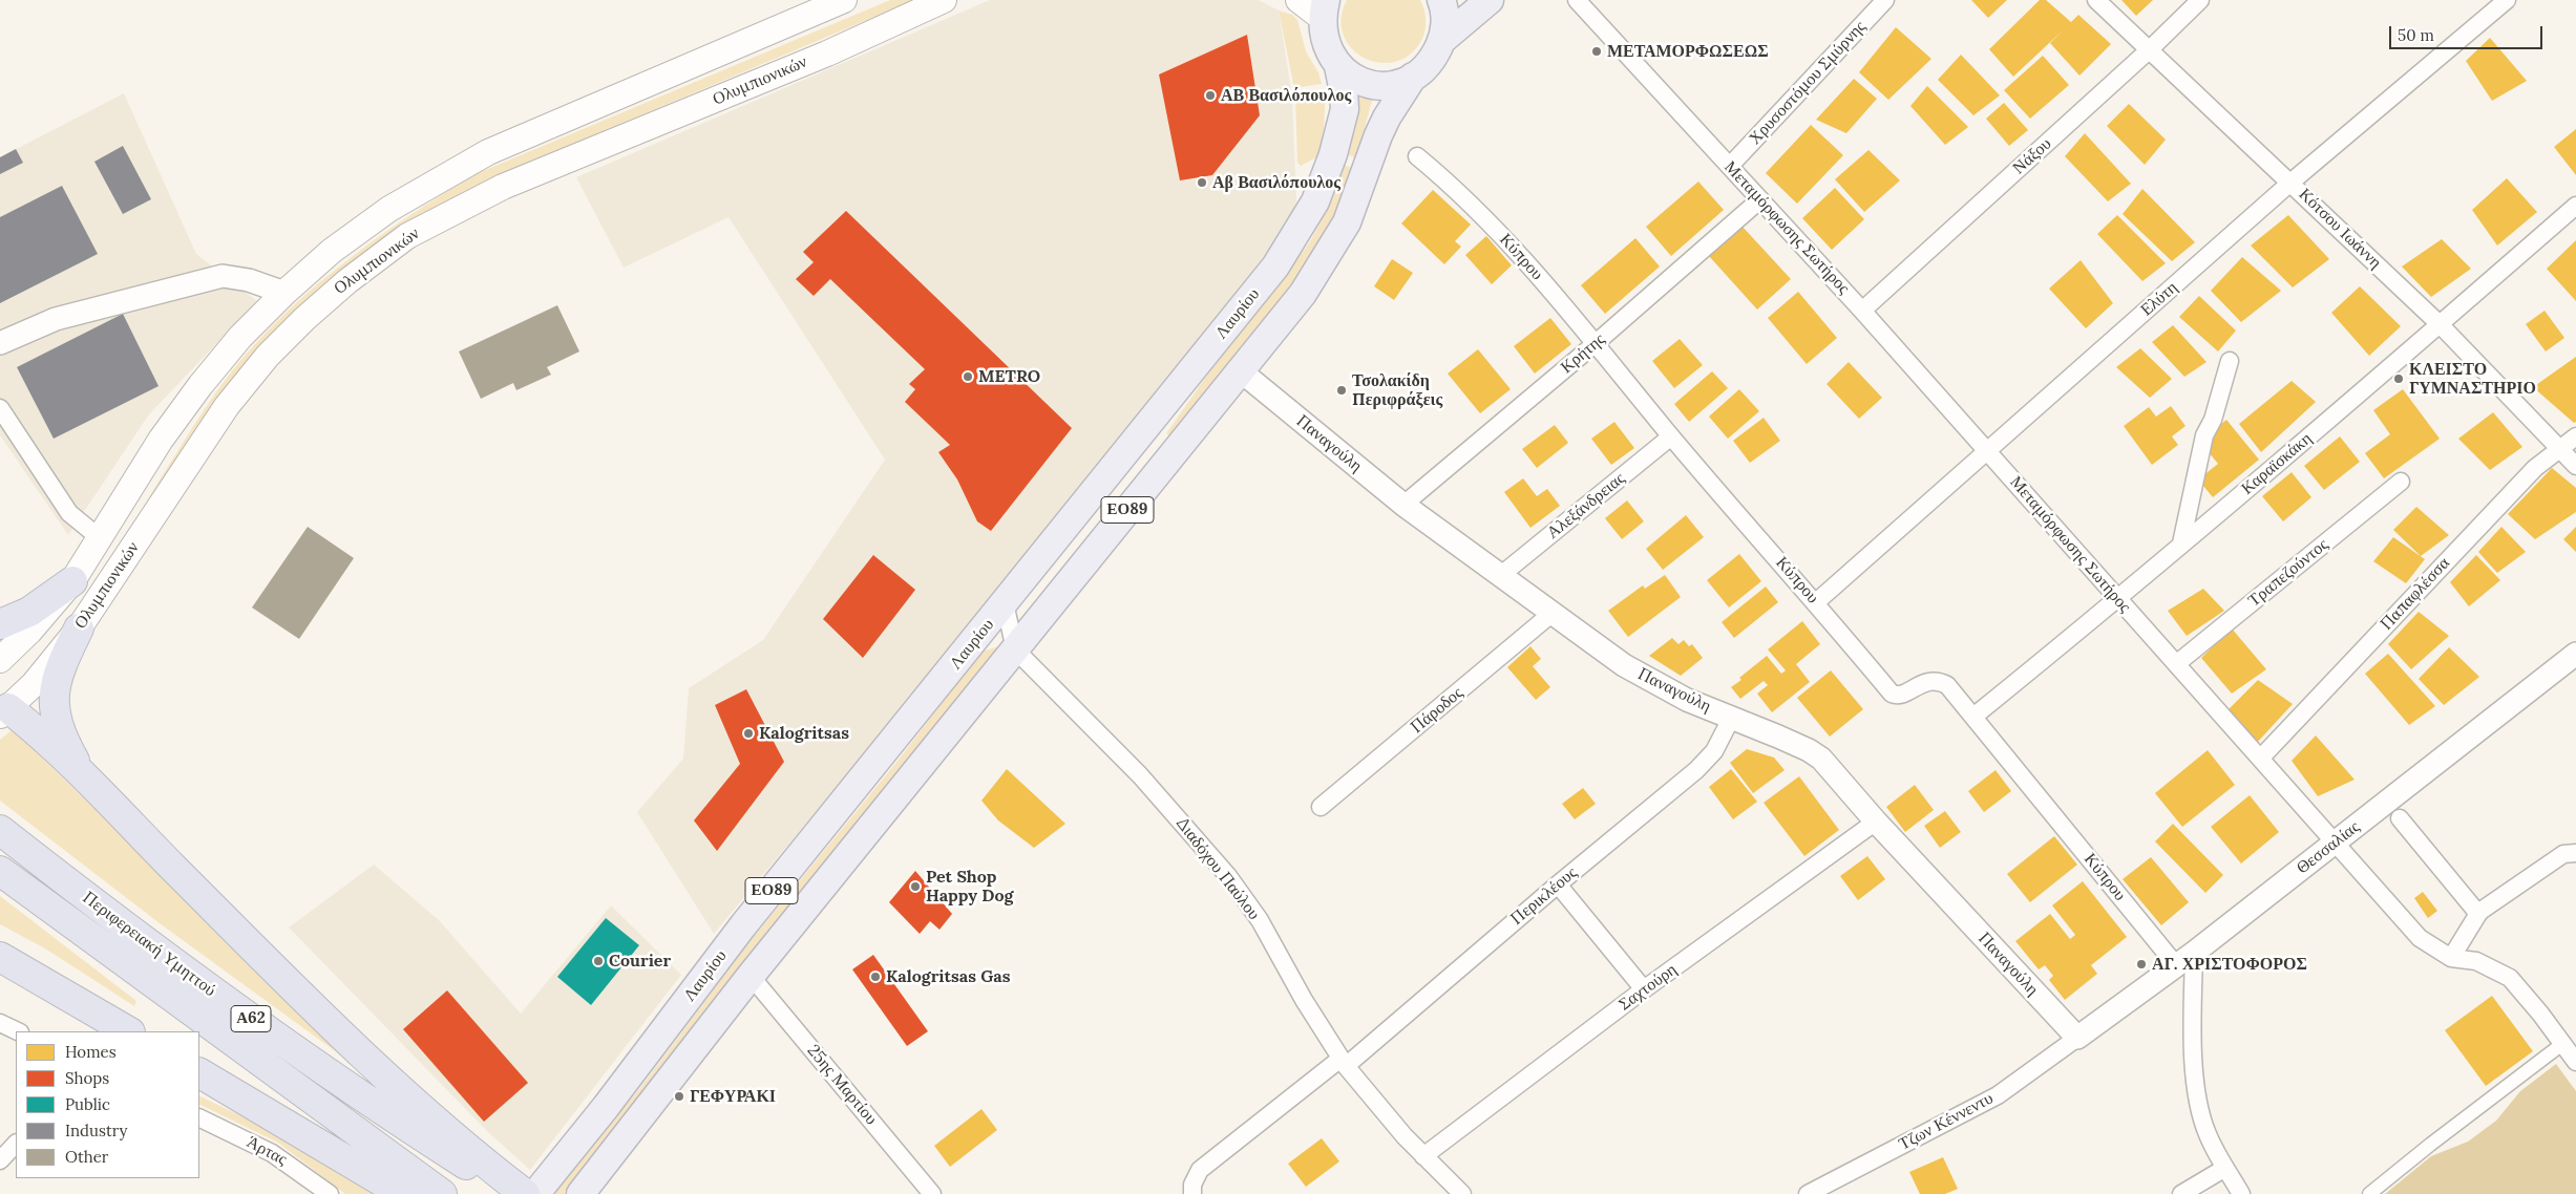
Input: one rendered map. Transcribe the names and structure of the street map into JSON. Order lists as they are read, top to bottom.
{
  "streets": {
    "highway": ["Περιφερειακή Υμηττού", "Α62"],
    "main road": ["Ολυμπιονικών", "Λαυρίου", "ΕΟ89"],
    "street": [
      "Χρυσοστόμου Σμύρνης",
      "Νάξου",
      "Μεταμόρφωσης Σωτήρος",
      "Κότσου Ιωάννη",
      "Κύπρου",
      "Ελύτη",
      "Κρήτης",
      "Παναγούλη",
      "Καραϊσκάκη",
      "Αλεξάνδρειας",
      "Τραπεζούντος",
      "Παπαφλέσσα",
      "Πάροδος",
      "Θεσσαλίας",
      "Διαδόχου Παύλου",
      "Περικλέους",
      "Σαχτούρη",
      "25ης Μαρτίου",
      "Τζων Κέννεντυ",
      "Άρτας"
    ]
  },
  "crossings": [
    ["Χρυσοστόμου Σμύρνης", "Μεταμόρφωσης Σωτήρος"],
    ["Νάξου", "Μεταμόρφωσης Σωτήρος"],
    ["Νάξου", "Κότσου Ιωάννη"],
    ["Μεταμόρφωσης Σωτήρος", "Ελύτη"],
    ["Μεταμόρφωσης Σωτήρος", "Κρήτης"],
    ["Μεταμόρφωσης Σωτήρος", "Καραϊσκάκη"],
    ["Μεταμόρφωσης Σωτήρος", "Τραπεζούντος"],
    ["Μεταμόρφωσης Σωτήρος", "Παπαφλέσσα"],
    ["Μεταμόρφωσης Σωτήρος", "Θεσσαλίας"],
    ["Κότσου Ιωάννη", "Ελύτη"],
    ["Κότσου Ιωάννη", "Καραϊσκάκη"],
    ["Κότσου Ιωάννη", "Παπαφλέσσα"],
    ["Κύπρου", "Ελύτη"],
    ["Κύπρου", "Κρήτης"],
    ["Κύπρου", "Καραϊσκάκη"],
    ["Κύπρου", "Αλεξάνδρειας"],
    ["Κύπρου", "Θεσσαλίας"],
    ["Λαυρίου", "Παναγούλη"],
    ["Λαυρίου", "Διαδόχου Παύλου"],
    ["Λαυρίου", "25ης Μαρτίου"],
    ["Κρήτης", "Παναγούλη"],
    ["Παναγούλη", "Αλεξάνδρειας"],
    ["Παναγούλη", "Πάροδος"],
    ["Παναγούλη", "Θεσσαλίας"],
    ["Παναγούλη", "Περικλέους"],
    ["Παναγούλη", "Σαχτούρη"],
    ["Παναγούλη", "Τζων Κέννεντυ"],
    ["Θεσσαλίας", "Τζων Κέννεντυ"],
    ["Διαδόχου Παύλου", "Περικλέους"],
    ["Διαδόχου Παύλου", "Σαχτούρη"]
  ],
  "places": [
    "ΜΕΤΑΜΟΡΦΩΣΕΩΣ",
    "ΑΒ Βασιλόπουλος",
    "Αβ Βασιλόπουλος",
    "METRO",
    "ΚΛΕΙΣΤΟ ΓΥΜΝΑΣΤΗΡΙΟ",
    "Τσολακίδη Περιφράξεις",
    "Kalogritsas",
    "Pet Shop Happy Dog",
    "Courier",
    "ΑΓ. ΧΡΙΣΤΟΦΟΡΟΣ",
    "Kalogritsas Gas",
    "ΓΕΦΥΡΑΚΙ"
  ],
  "legend": [
    "Homes",
    "Shops",
    "Public",
    "Industry",
    "Other"
  ],
  "scale_bar": "50 m"
}
